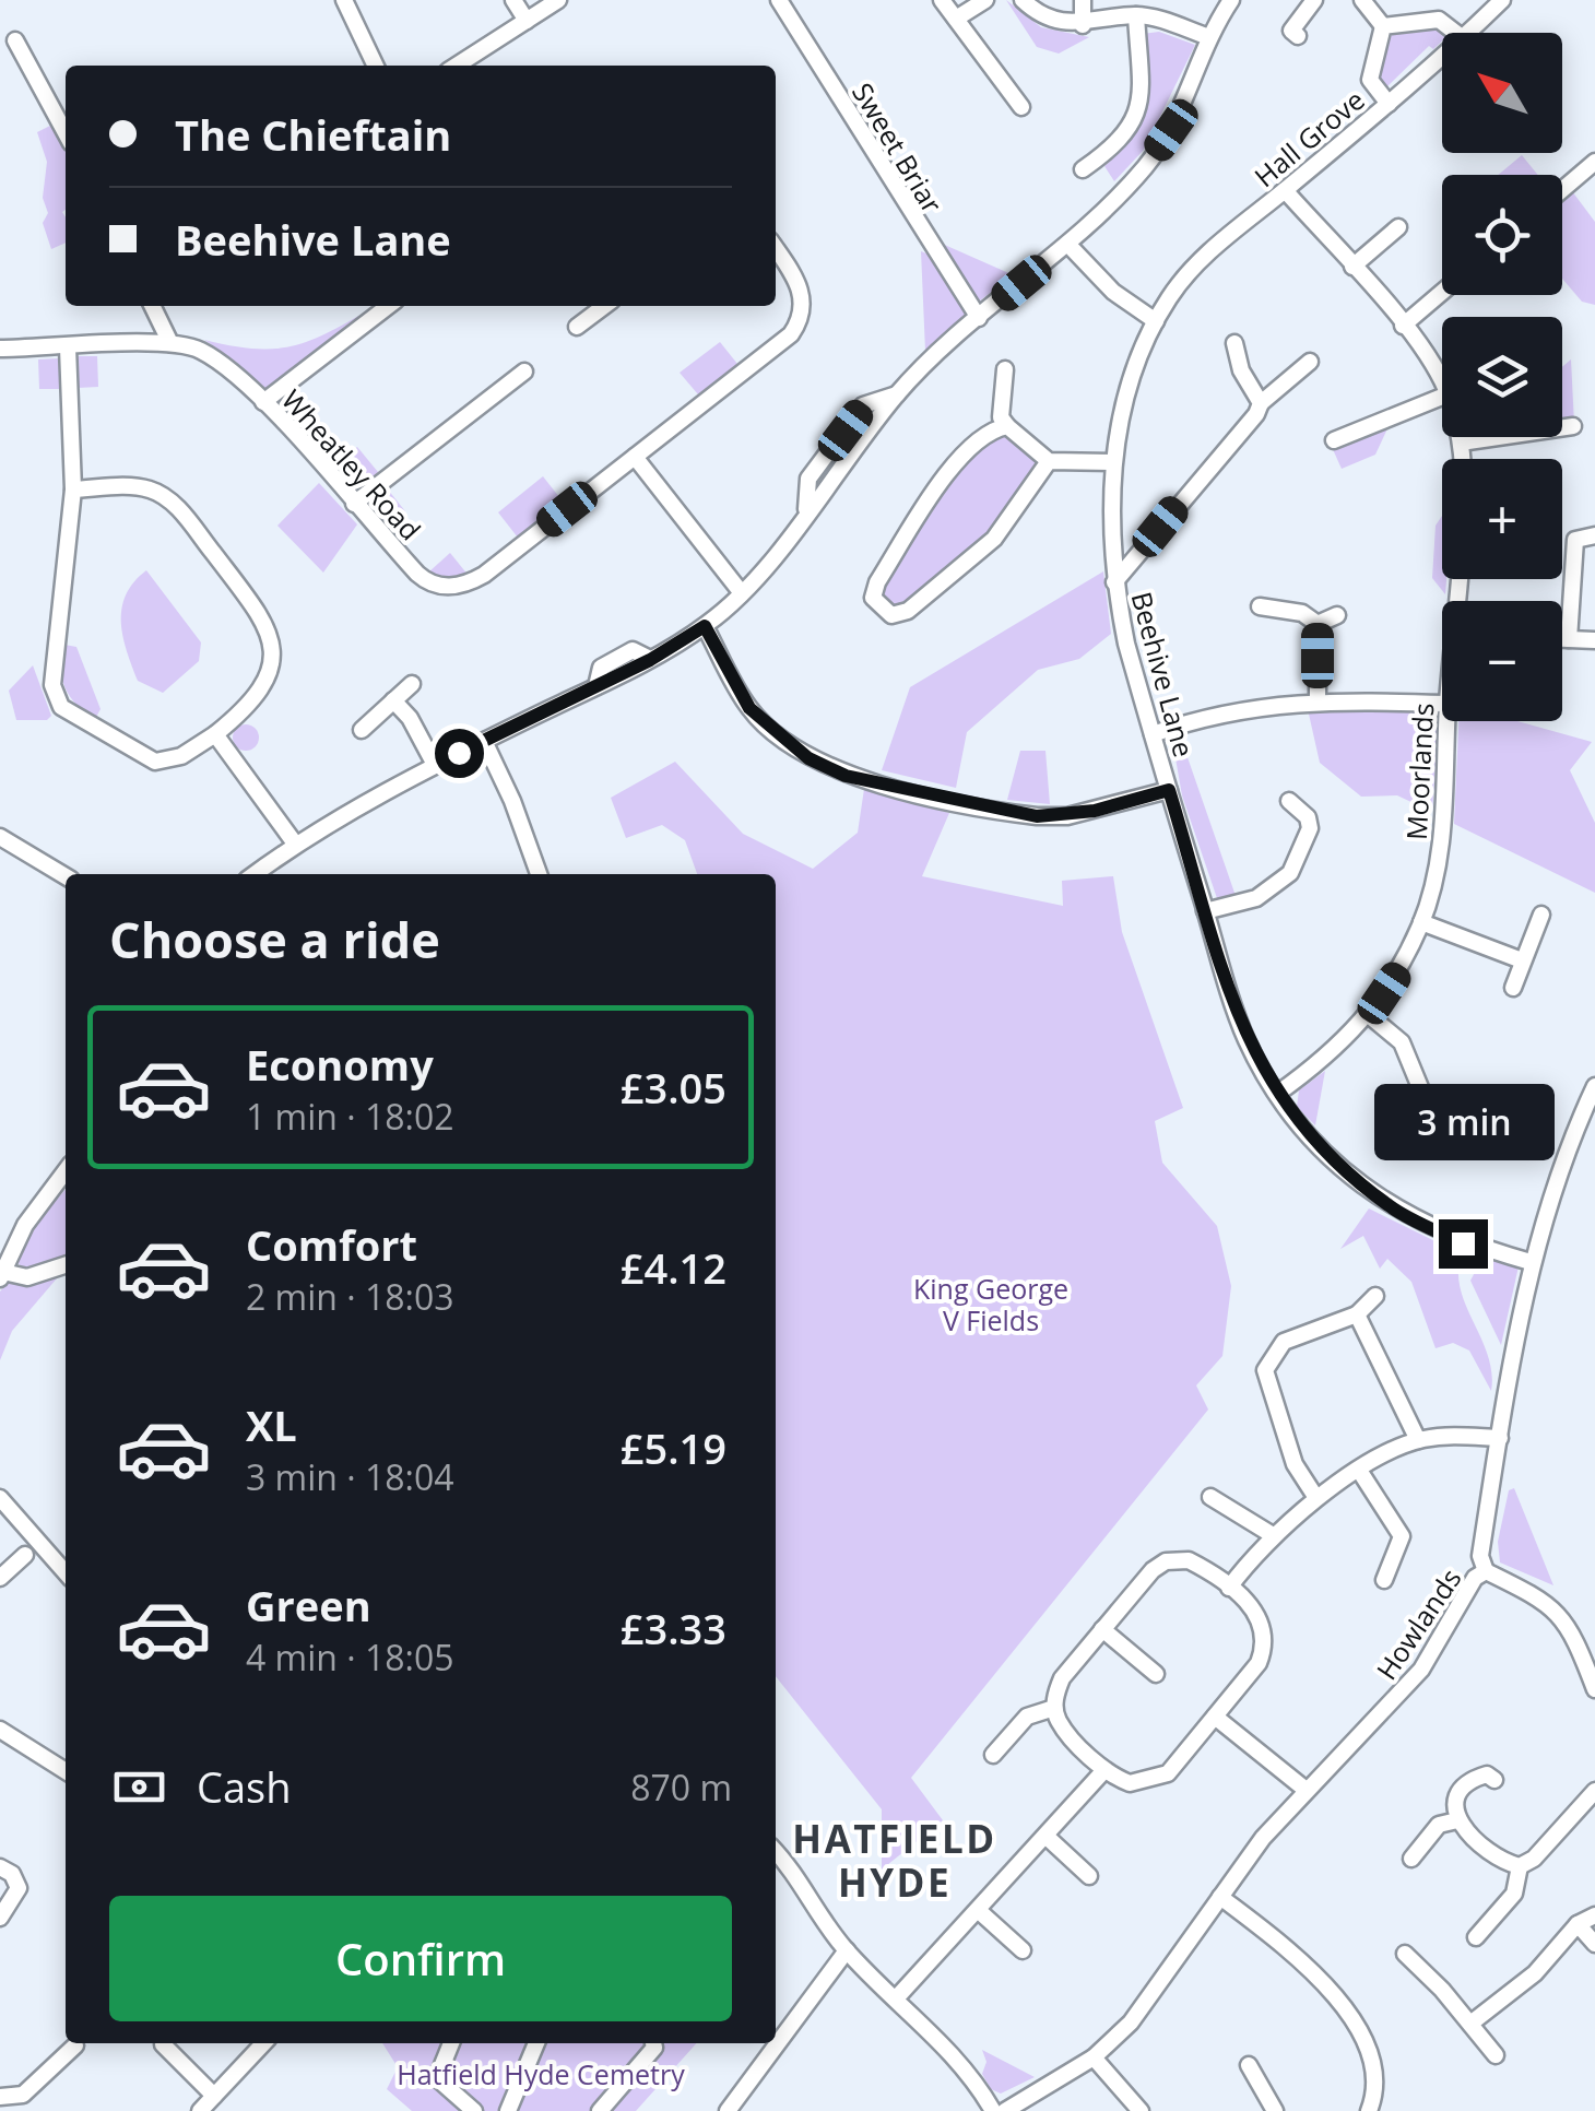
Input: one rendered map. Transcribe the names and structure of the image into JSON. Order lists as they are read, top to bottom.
{
  "streets": {
    "street": [
      "Hall Grove",
      "Sweet Briar",
      "Wheatley Road",
      "Beehive Lane",
      "Moorlands",
      "Howlands"
    ]
  },
  "crossings": [
    ["Hall Grove", "Beehive Lane"],
    ["Hall Grove", "Moorlands"],
    ["Beehive Lane", "Moorlands"],
    ["Beehive Lane", "Howlands"]
  ],
  "districts": ["HATFIELD HYDE"],
  "parks": ["King George V Fields", "Hatfield Hyde Cemetry"],
  "north": "top left",
  "page": {
    "map_buttons": ["+", "−"],
    "banner": ["The Chieftain", "Beehive Lane"],
    "heading": "Choose a ride",
    "list": [
      {
        "name": "Economy",
        "note": "1 min · 18:02",
        "value": "£3.05"
      },
      {
        "name": "Comfort",
        "note": "2 min · 18:03",
        "value": "£4.12"
      },
      {
        "name": "XL",
        "note": "3 min · 18:04",
        "value": "£5.19"
      },
      {
        "name": "Green",
        "note": "4 min · 18:05",
        "value": "£3.33"
      }
    ],
    "bubble": "3 min",
    "pay": ["Cash", "870 m"],
    "buttons": "Confirm"
  }
}
